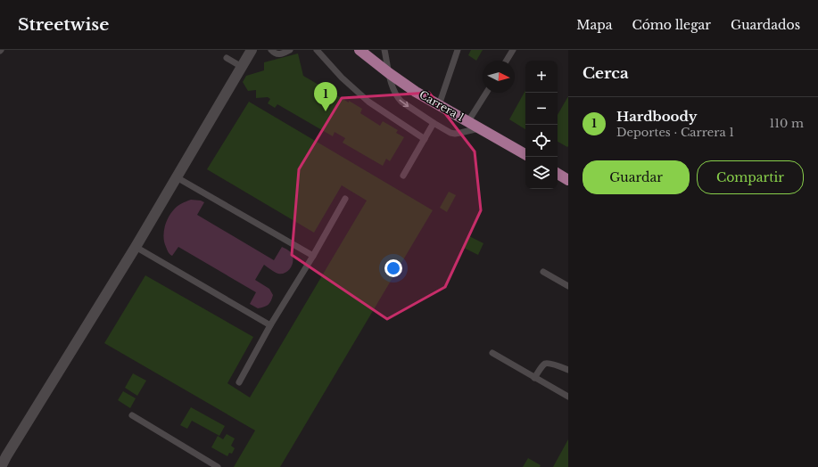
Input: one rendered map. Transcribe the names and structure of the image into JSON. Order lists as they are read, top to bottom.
{
  "streets": {
    "main road": ["Carrera 1"]
  },
  "north": "right",
  "page": {
    "header": "Streetwise",
    "nav": ["Mapa", "Cómo llegar", "Guardados"],
    "heading": "Cerca",
    "map_buttons": ["+", "−"],
    "pins": "1",
    "list": [
      {
        "mark": "1",
        "name": "Hardboody",
        "note": "Deportes · Carrera 1",
        "value": "110 m"
      }
    ],
    "buttons": ["Guardar", "Compartir"]
  }
}
